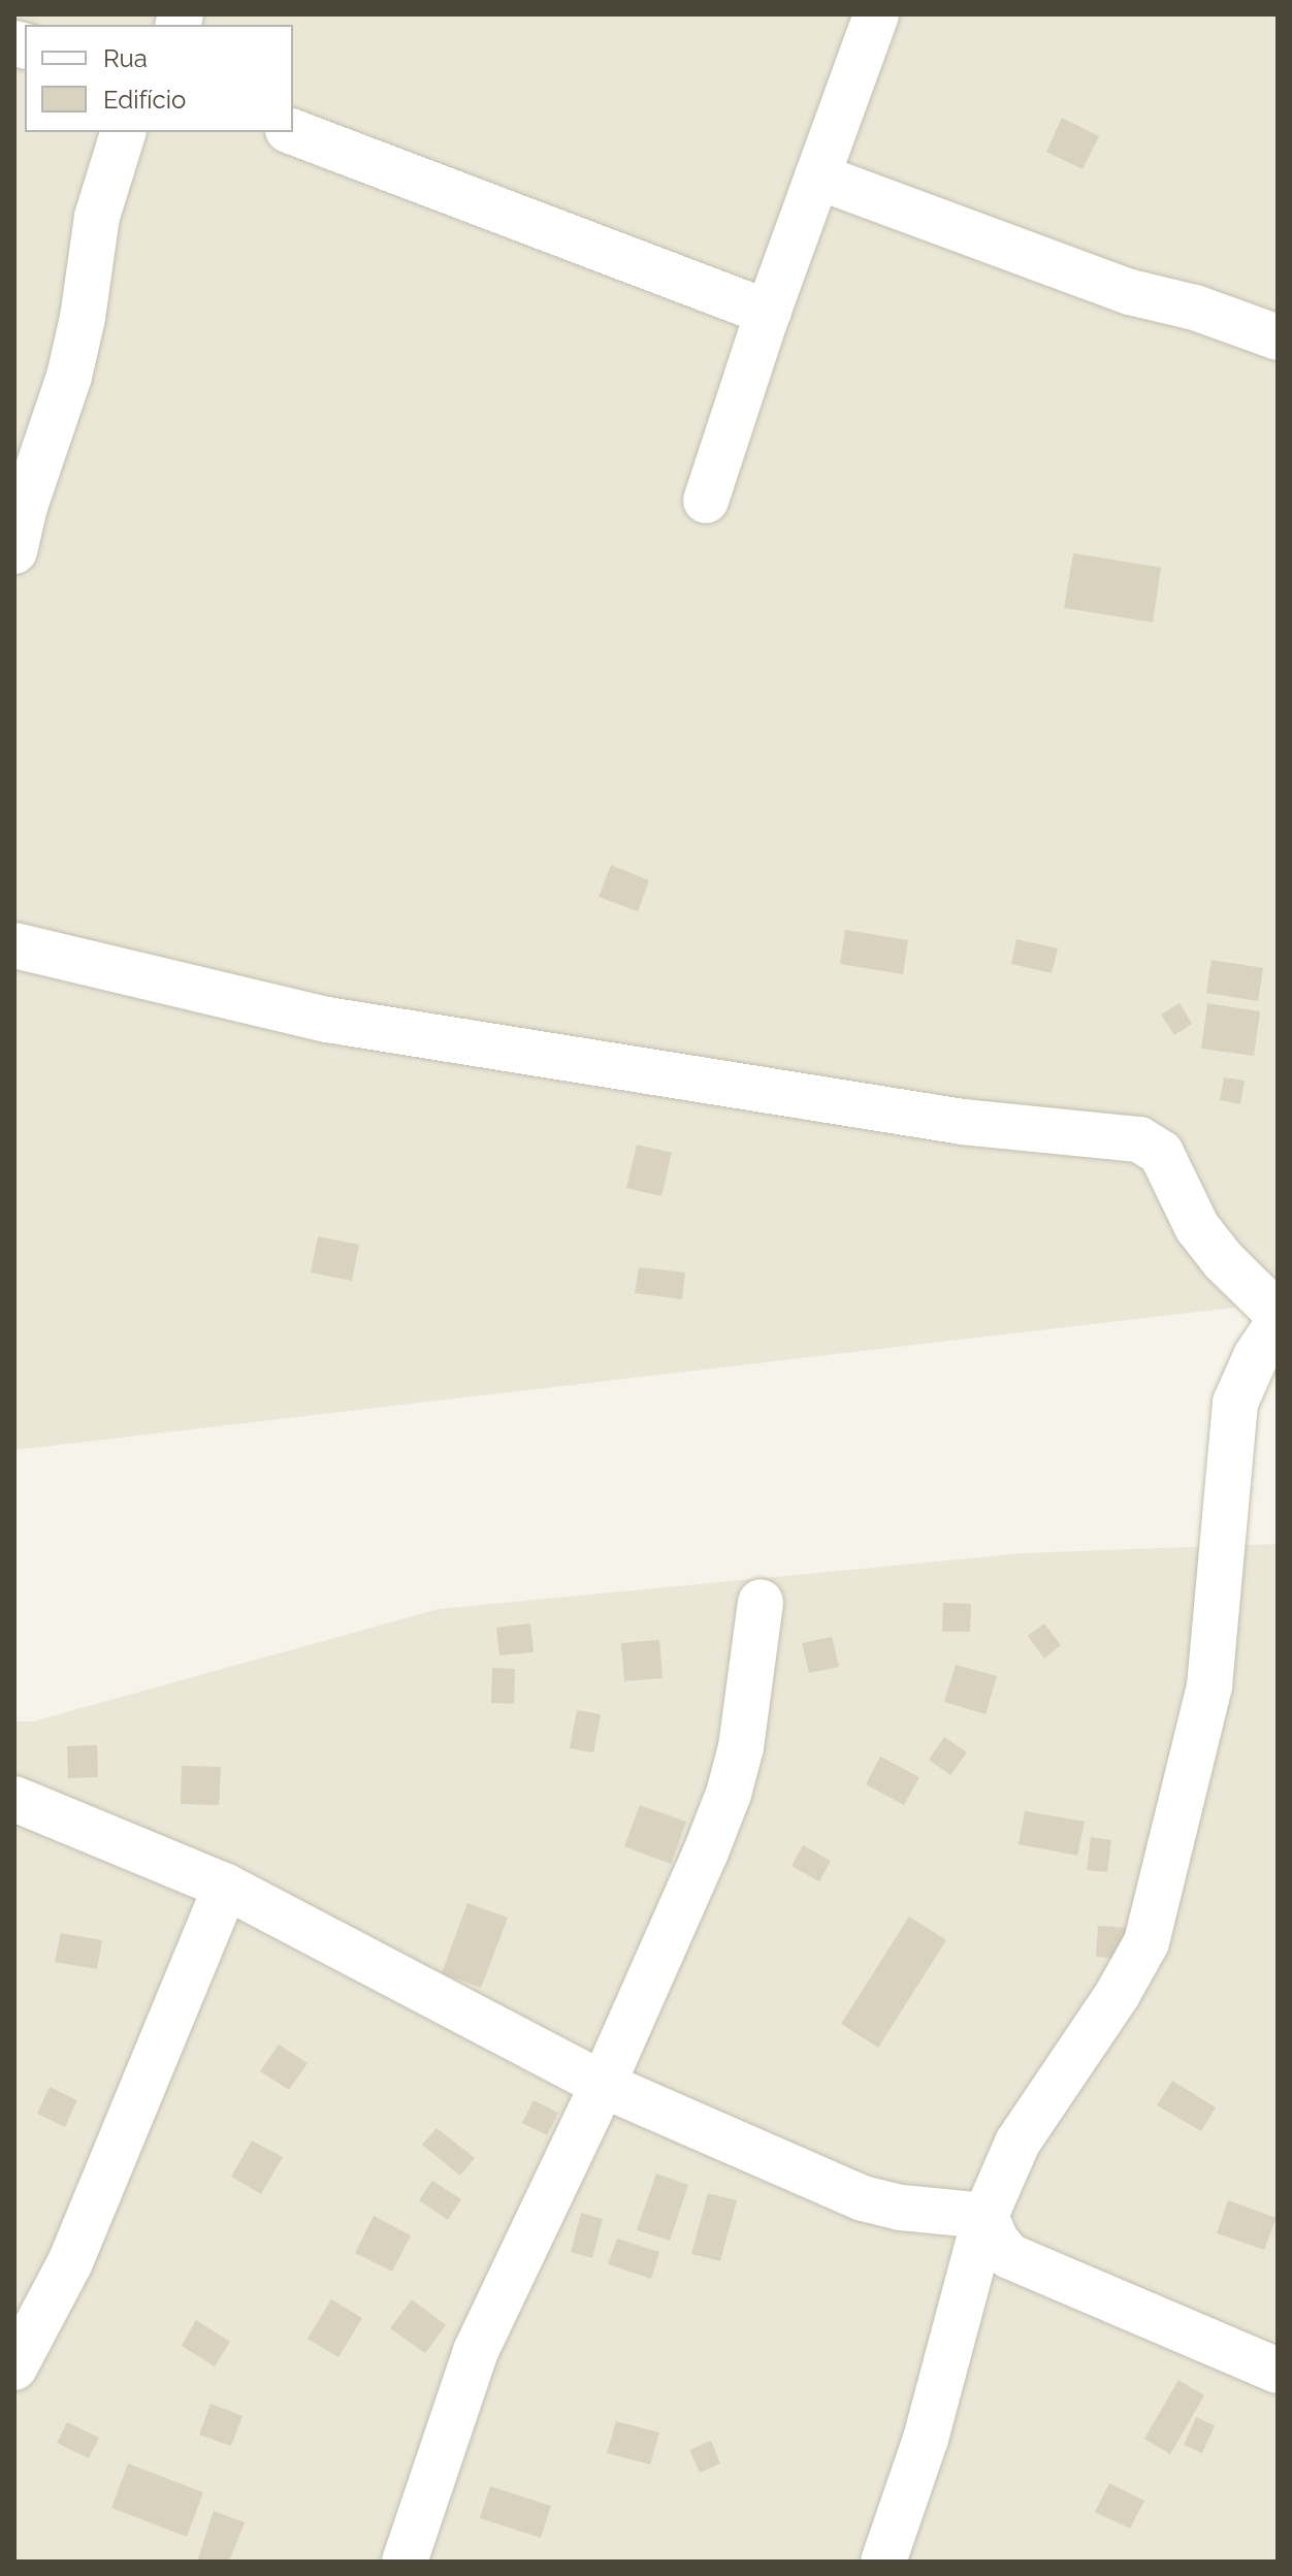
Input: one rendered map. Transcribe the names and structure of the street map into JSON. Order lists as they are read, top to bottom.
{
  "legend": ["Rua", "Edifício"]
}
